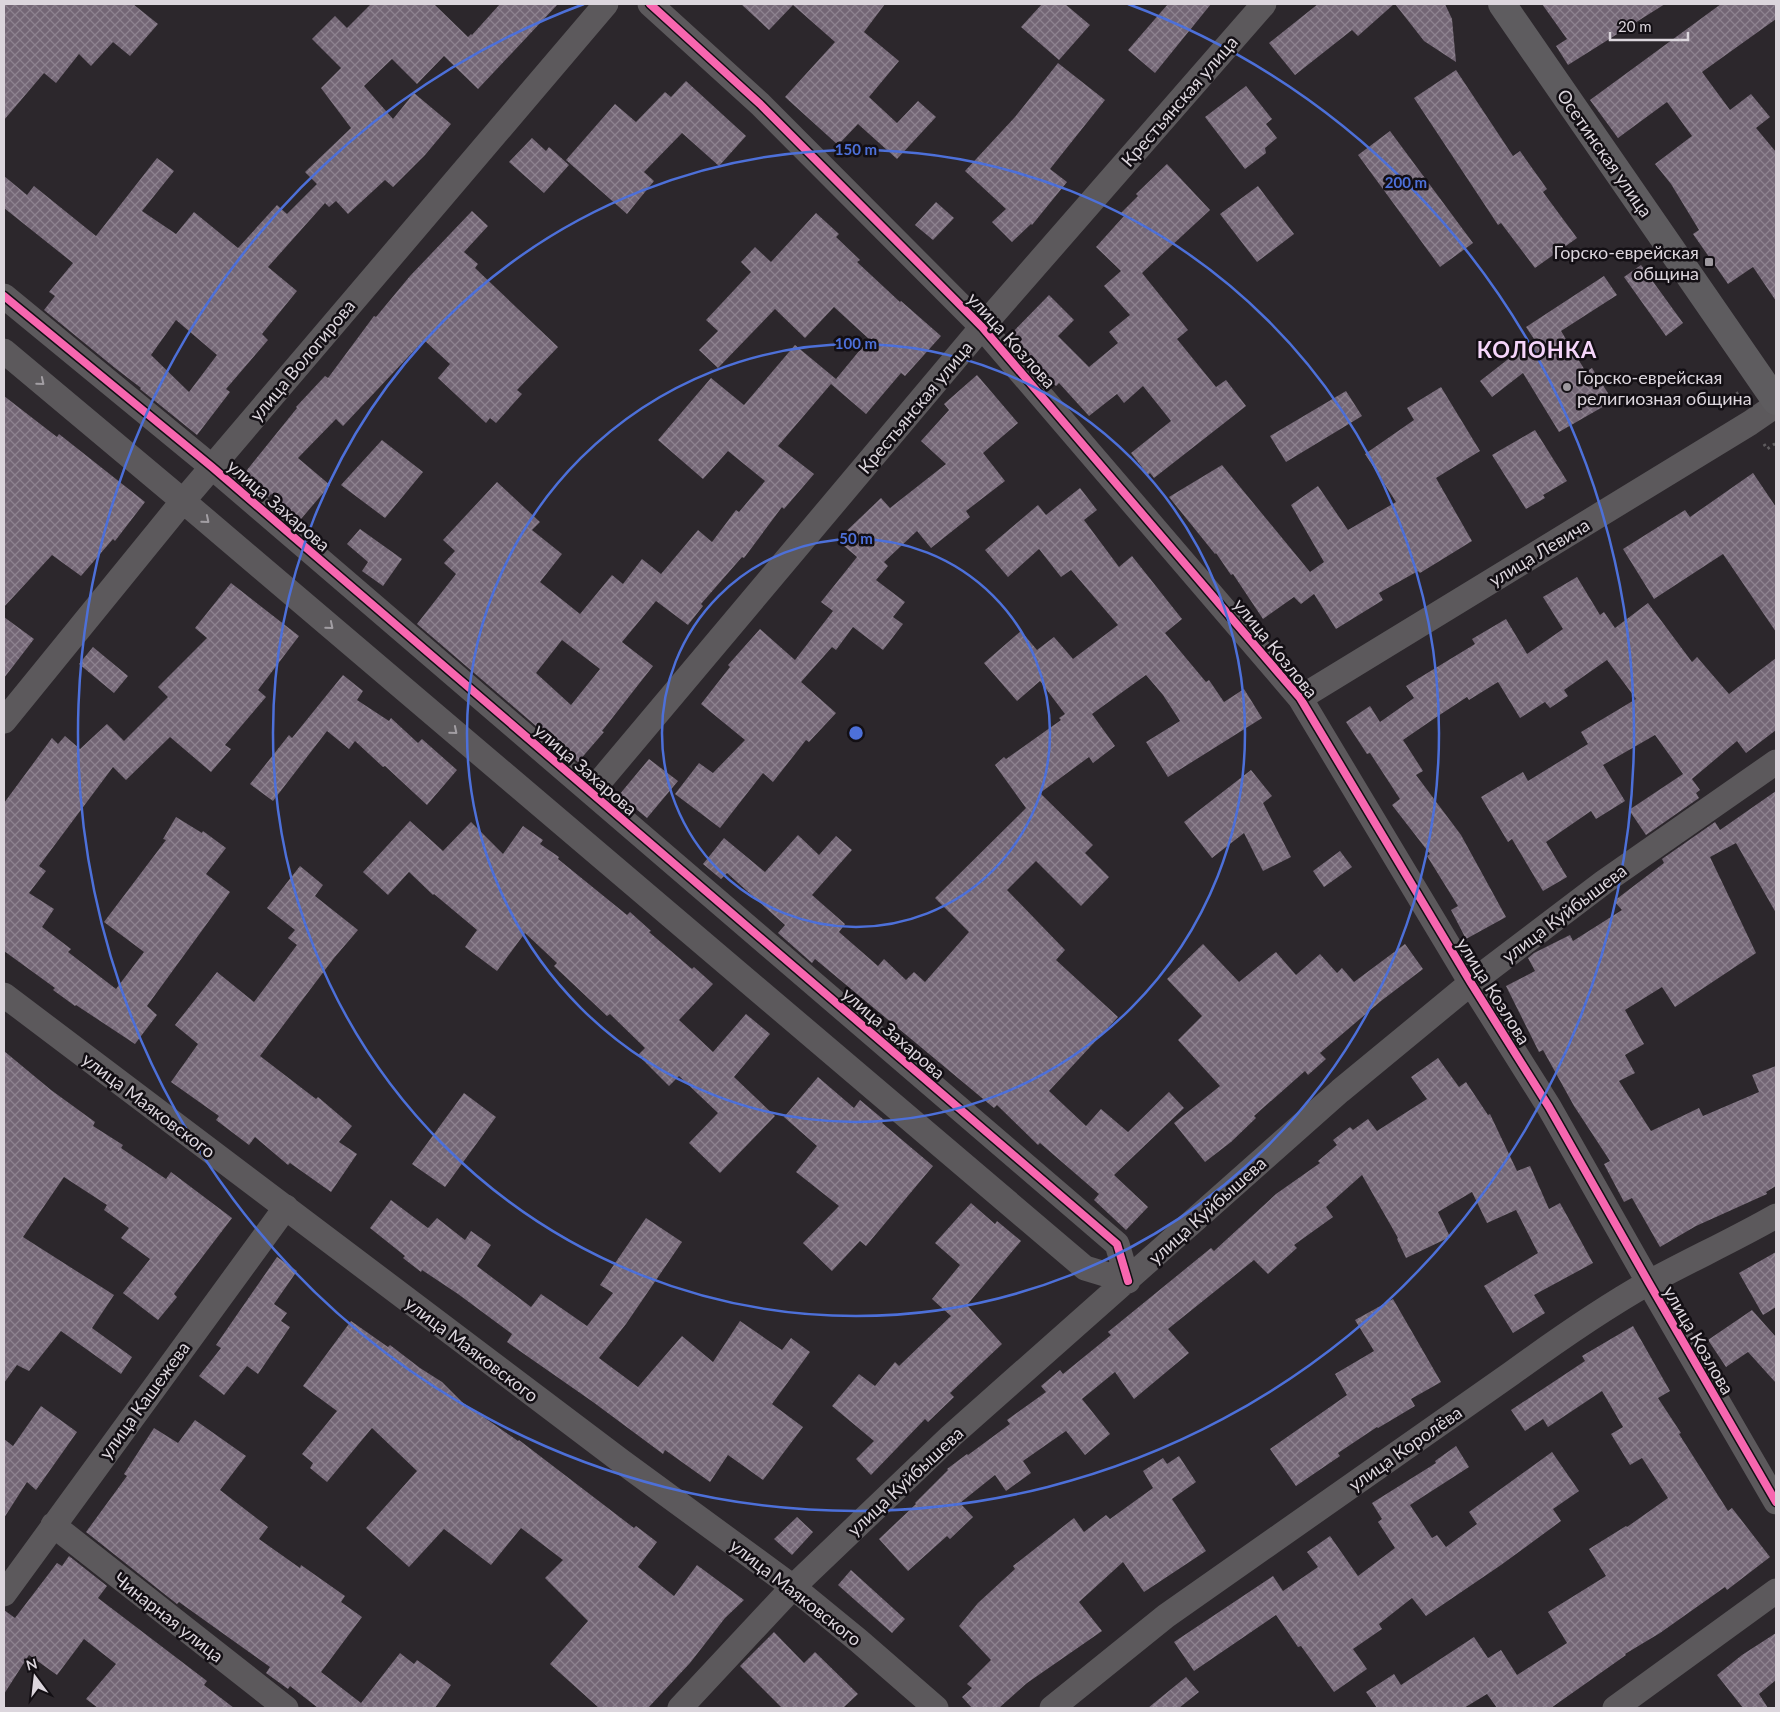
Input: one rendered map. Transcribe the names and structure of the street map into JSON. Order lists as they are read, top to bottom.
{
  "streets": {
    "main road": ["Осетинская улица"],
    "street": [
      "Крестьянская улица",
      "улица Козлова",
      "улица Вологирова",
      "улица Захарова",
      "улица Левича",
      "улица Куйбышева",
      "улица Маяковского",
      "улица Кашежева",
      "улица Королёва",
      "Чинарная улица"
    ]
  },
  "crossings": [
    ["Крестьянская улица", "улица Козлова"],
    ["Крестьянская улица", "улица Захарова"],
    ["улица Козлова", "улица Левича"],
    ["улица Козлова", "улица Куйбышева"],
    ["улица Козлова", "улица Королёва"],
    ["улица Вологирова", "улица Захарова"],
    ["улица Захарова", "улица Куйбышева"],
    ["улица Куйбышева", "улица Маяковского"],
    ["улица Маяковского", "улица Кашежева"],
    ["улица Кашежева", "Чинарная улица"]
  ],
  "districts": ["КОЛОНКА"],
  "places": {
    "transit": ["Горско-еврейская община"],
    "other": ["Горско-еврейская религиозная община"]
  },
  "scale_bar": "20 m",
  "north": "top",
  "rings": [
    "150 m",
    "200 m",
    "100 m",
    "50 m"
  ]
}
